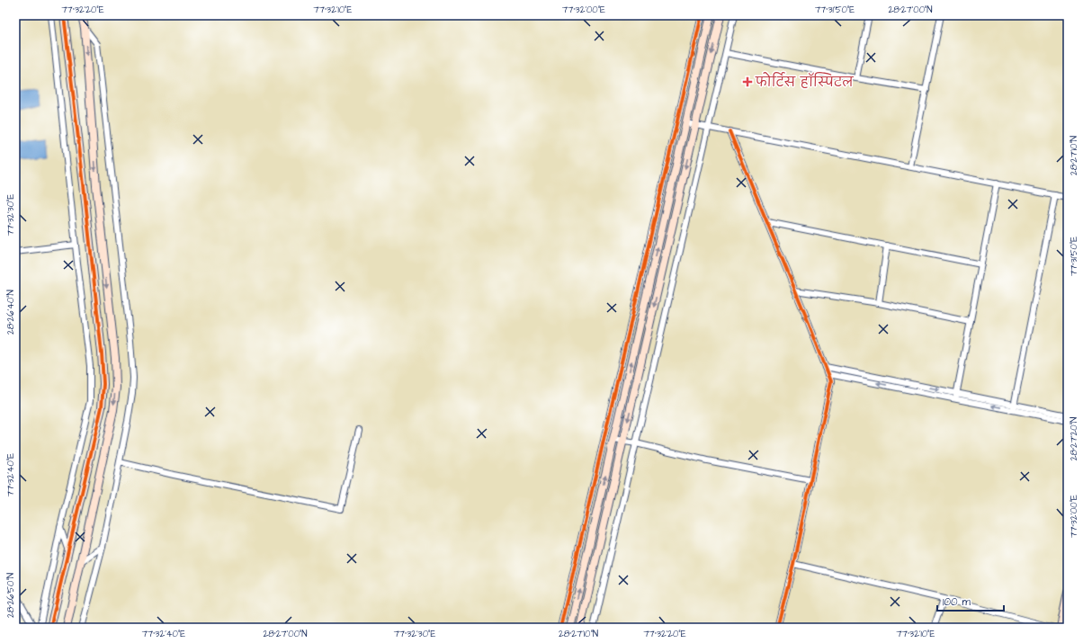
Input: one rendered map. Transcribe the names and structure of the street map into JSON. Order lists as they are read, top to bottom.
{
  "places": {
    "health": ["फोर्टिस हॉस्पिटल"]
  },
  "scale_bar": "100 m",
  "coordinates": [
    "77°32'20\"E",
    "77°32'10\"E",
    "77°32'00\"E",
    "77°31'50\"E",
    "28°27'00\"N",
    "28°27'10\"N",
    "77°32'30\"E",
    "28°26'40\"N",
    "28°27'20\"N",
    "77°32'40\"E",
    "28°26'50\"N"
  ]
}
